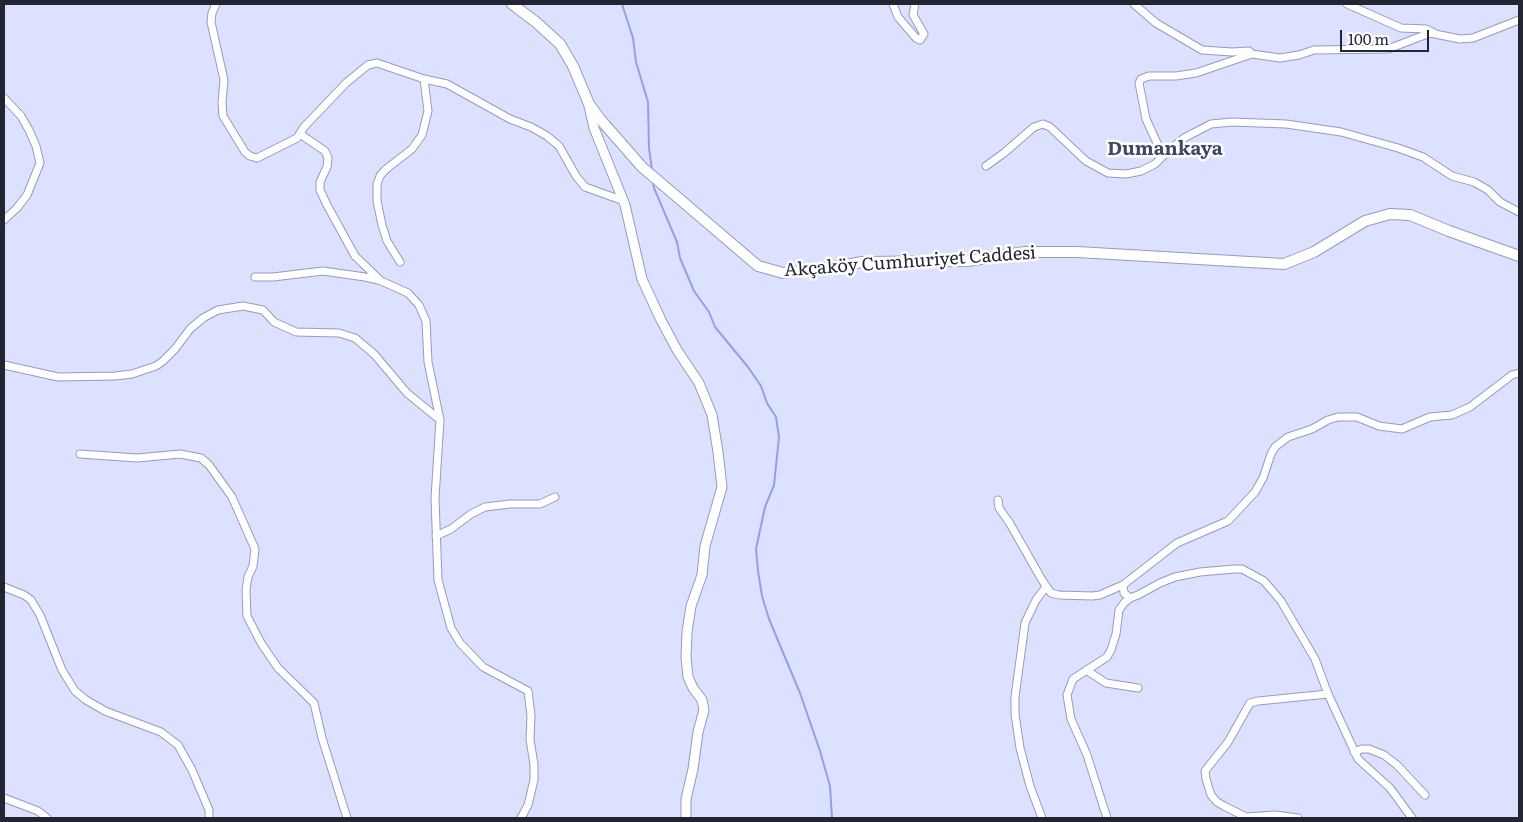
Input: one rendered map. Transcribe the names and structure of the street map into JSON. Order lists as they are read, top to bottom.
{
  "streets": {
    "main road": ["Akçaköy Cumhuriyet Caddesi"]
  },
  "districts": ["Dumankaya"],
  "scale_bar": "100 m"
}
